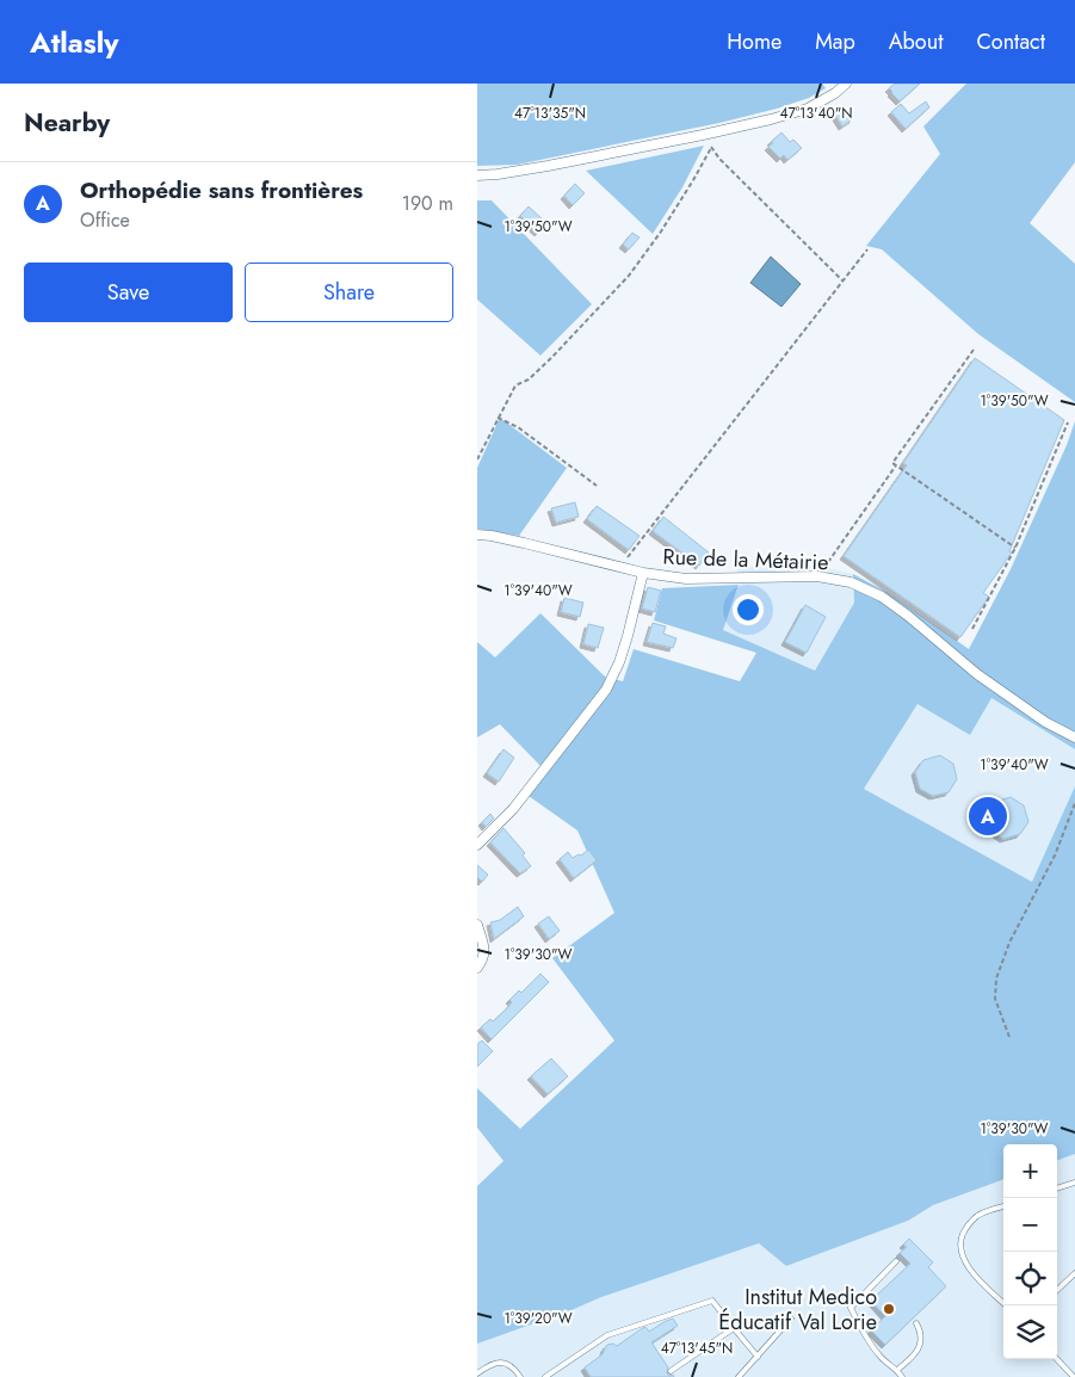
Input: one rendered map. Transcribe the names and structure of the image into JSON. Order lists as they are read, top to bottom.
{
  "streets": {
    "street": ["Rue de la Métairie"]
  },
  "places": ["Institut Medico Éducatif Val Lorie"],
  "page": {
    "header": "Atlasly",
    "nav": [
      "Home",
      "Map",
      "About",
      "Contact"
    ],
    "heading": "Nearby",
    "list": [
      {
        "mark": "A",
        "name": "Orthopédie sans frontières",
        "note": "Office",
        "value": "190 m"
      }
    ],
    "buttons": ["Save", "Share"],
    "pins": "A",
    "map_buttons": ["+", "−"]
  },
  "coordinates": [
    "47°13'35\"N",
    "47°13'40\"N",
    "1°39'50\"W",
    "1°39'40\"W",
    "1°39'30\"W",
    "1°39'20\"W",
    "47°13'45\"N"
  ]
}
